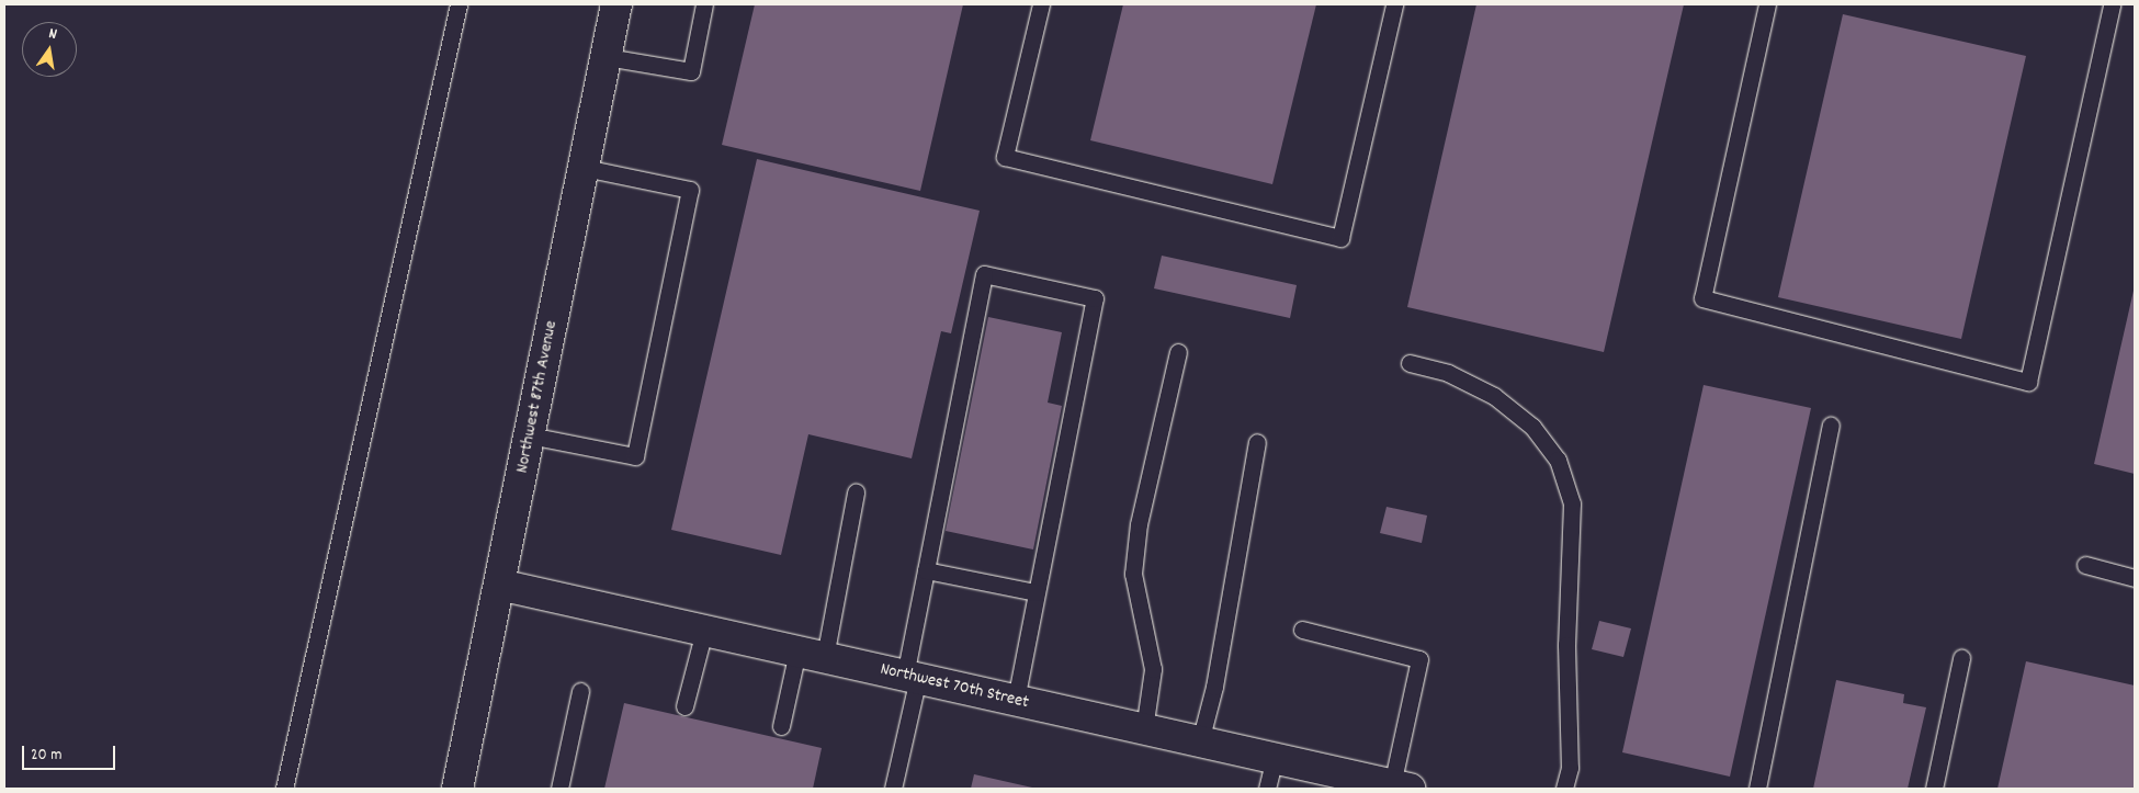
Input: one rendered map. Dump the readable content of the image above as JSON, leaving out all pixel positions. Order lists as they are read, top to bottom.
{
  "streets": {
    "street": ["Northwest 87th Avenue", "Northwest 70th Street"]
  },
  "crossings": [
    ["Northwest 87th Avenue", "Northwest 70th Street"]
  ],
  "scale_bar": "20 m",
  "north": "top"
}
